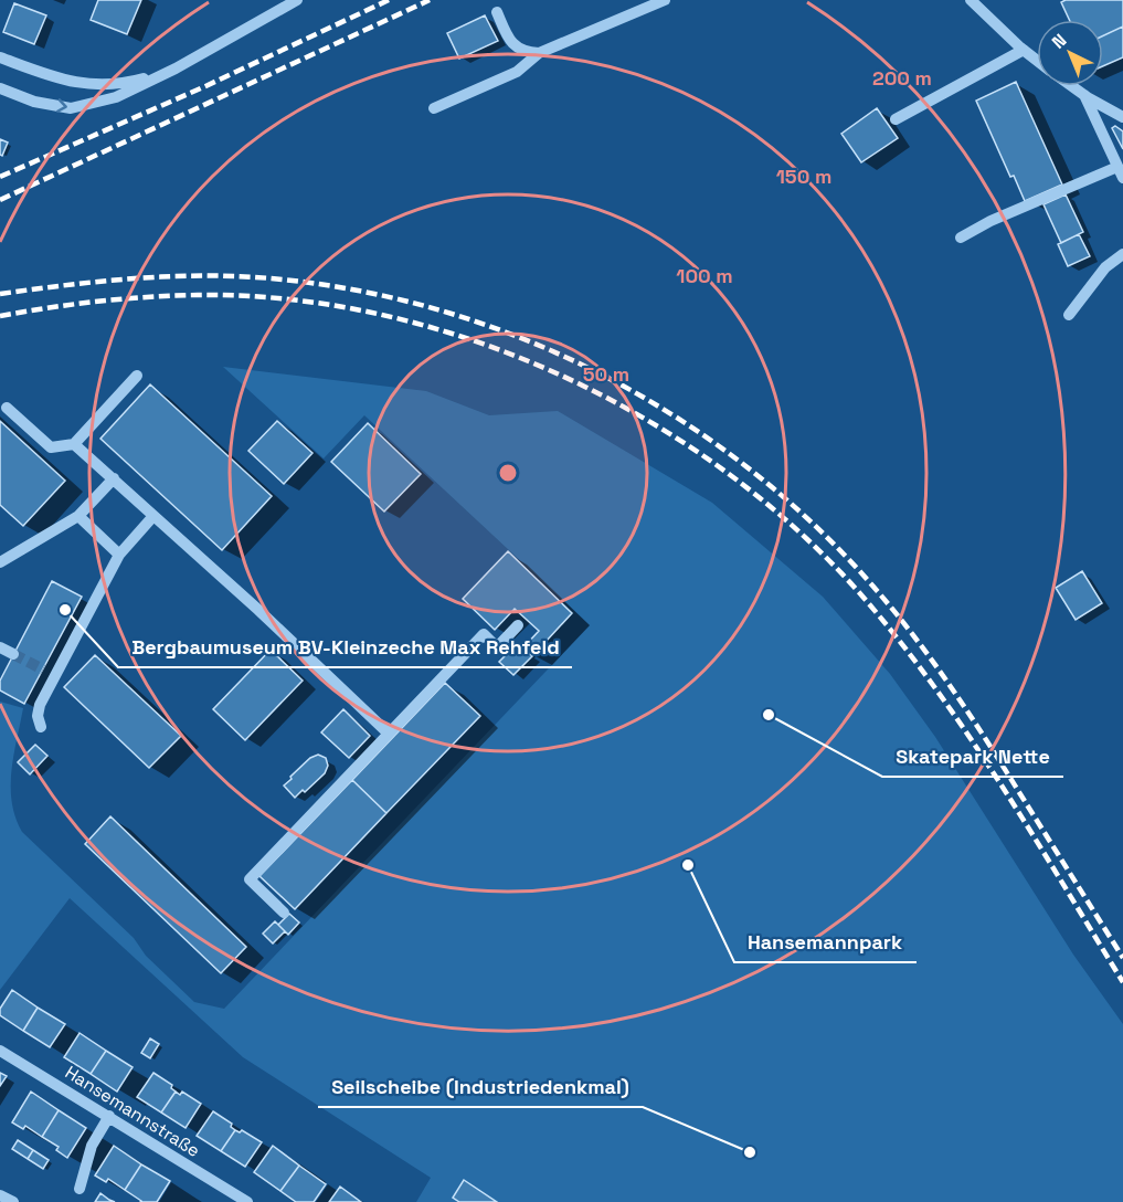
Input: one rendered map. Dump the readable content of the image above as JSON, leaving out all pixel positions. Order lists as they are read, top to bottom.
{
  "streets": {
    "street": ["Hansemannstraße"]
  },
  "places": [
    "Bergbaumuseum BV-Kleinzeche Max Rehfeld",
    "Skatepark Nette",
    "Hansemannpark",
    "Seilscheibe (Industriedenkmal)"
  ],
  "north": "top left",
  "rings": [
    "200 m",
    "150 m",
    "100 m",
    "50 m"
  ]
}
